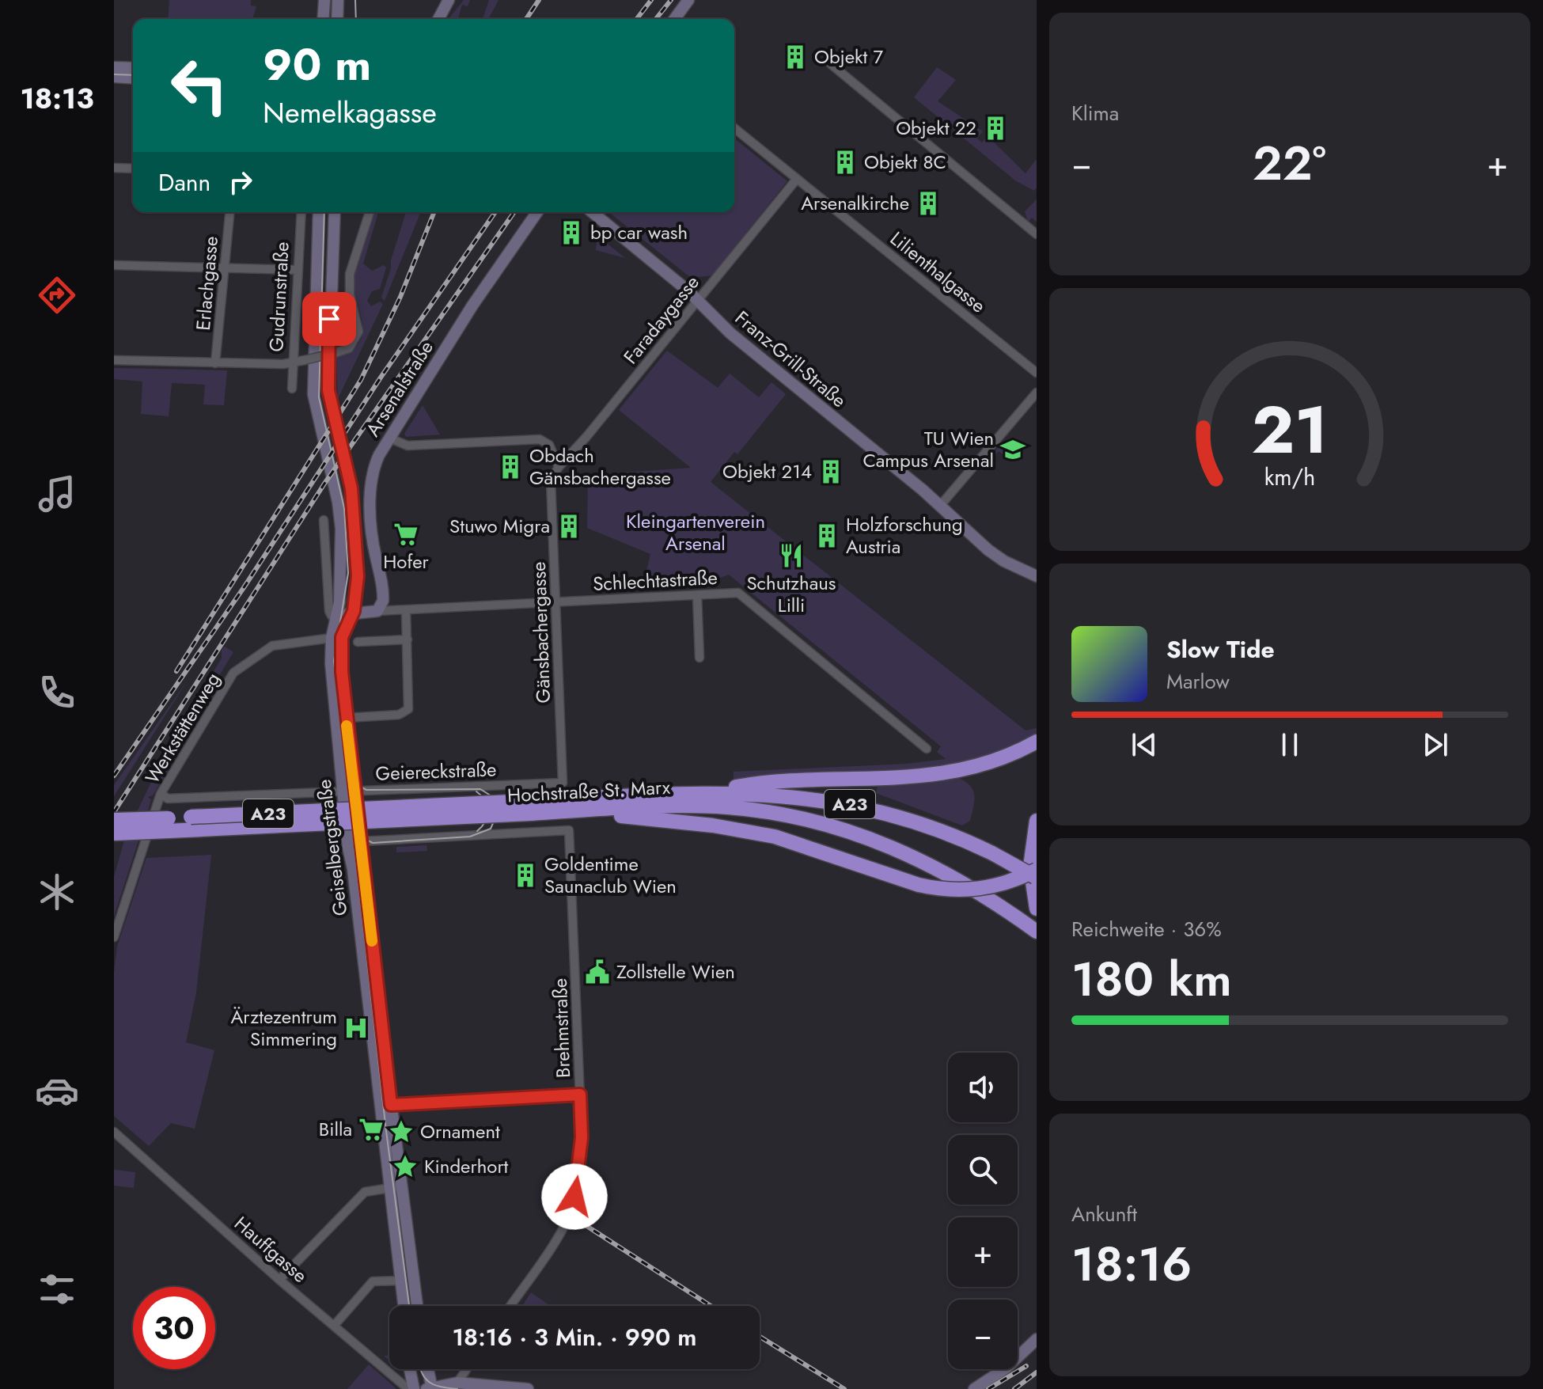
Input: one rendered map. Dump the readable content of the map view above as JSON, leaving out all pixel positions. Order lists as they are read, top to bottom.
{
  "streets": {
    "highway": ["Hochstraße St. Marx", "A23"],
    "main road": [
      "Gudrunstraße",
      "Franz-Grill-Straße",
      "Arsenalstraße",
      "Geiselbergstraße"
    ],
    "street": [
      "Lilienthalgasse",
      "Erlachgasse",
      "Faradaygasse",
      "Schlechtastraße",
      "Gänsbachergasse",
      "Werkstättenweg",
      "Geiereckstraße",
      "Brehmstraße",
      "Hauffgasse"
    ]
  },
  "crossings": [
    ["Lilienthalgasse", "Faradaygasse"],
    ["Gudrunstraße", "Werkstättenweg"],
    ["Gudrunstraße", "Geiselbergstraße"],
    ["Faradaygasse", "Franz-Grill-Straße"],
    ["Faradaygasse", "Gänsbachergasse"],
    ["Arsenalstraße", "Schlechtastraße"],
    ["Schlechtastraße", "Gänsbachergasse"],
    ["Gänsbachergasse", "Geiereckstraße"],
    ["Werkstättenweg", "Geiereckstraße"],
    ["Werkstättenweg", "Geiselbergstraße"],
    ["Geiereckstraße", "Geiselbergstraße"],
    ["Geiselbergstraße", "Brehmstraße"]
  ],
  "parks": ["Kleingartenverein Arsenal"],
  "places": {
    "building": [
      "Objekt 7",
      "Objekt 22",
      "Objekt 8C",
      "Arsenalkirche",
      "bp car wash",
      "Obdach Gänsbachergasse",
      "Objekt 214",
      "Stuwo Migra",
      "Holzforschung Austria",
      "Goldentime Saunaclub Wien"
    ],
    "school or university": ["TU Wien Campus Arsenal"],
    "supermarket": ["Hofer", "Billa"],
    "restaurant": ["Schutzhaus Lilli"],
    "public building": ["Zollstelle Wien"],
    "hospital": ["Ärztezentrum Simmering"],
    "place": ["Ornament", "Kinderhort"]
  },
  "page": {
    "tabs": "18:13",
    "tile": [
      "Klima",
      ["Reichweite · 36%", "180 km"],
      ["Ankunft", "18:16"]
    ],
    "turn": ["90 m", "Nemelkagasse"],
    "heat": ["−", "22°", "+"],
    "then": "Dann",
    "song": ["Slow Tide", "Marlow"],
    "map_buttons": ["+", "−"],
    "limit": "30",
    "trip": "18:16 · 3 Min. · 990 m",
    "gauge": ["21", "km/h"]
  }
}
